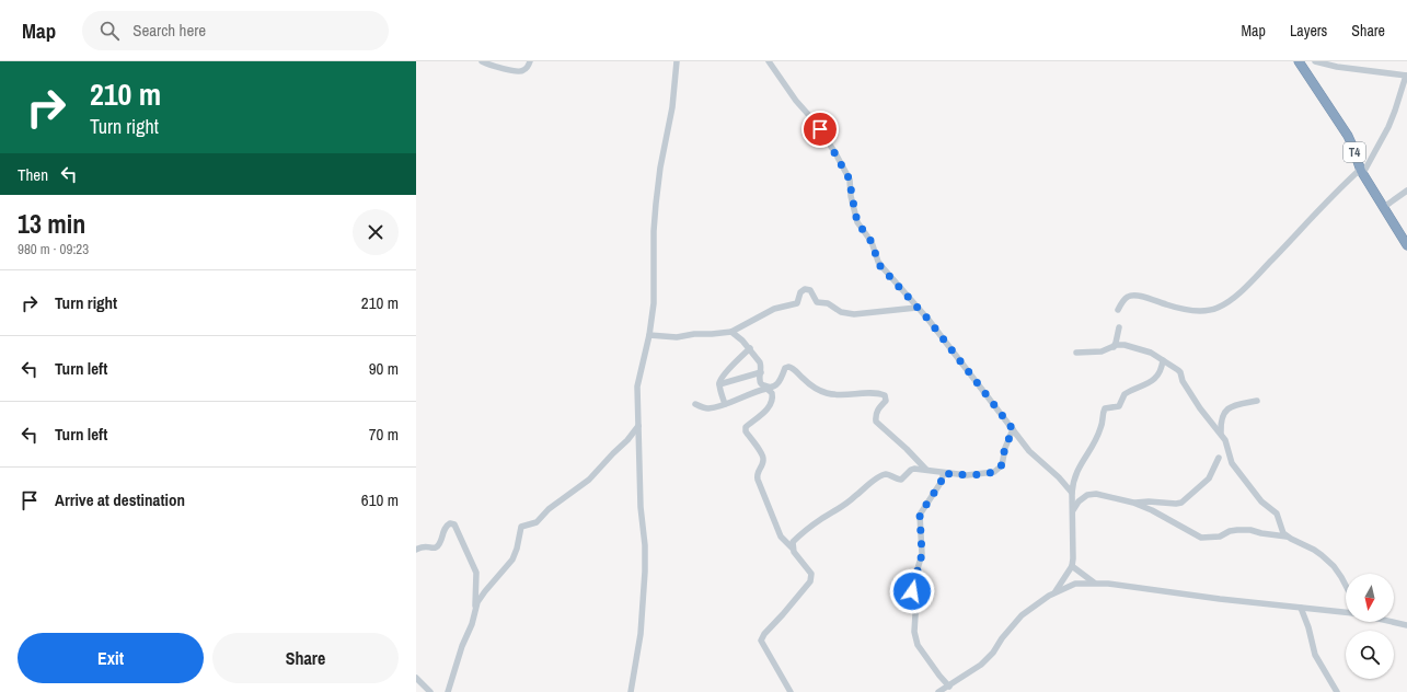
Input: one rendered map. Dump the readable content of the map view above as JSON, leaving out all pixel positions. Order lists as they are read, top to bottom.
{
  "streets": {
    "highway": ["T4"]
  },
  "north": "bottom",
  "page": {
    "header": "Map",
    "search": "Search here",
    "nav": ["Map", "Layers", "Share"],
    "turn": ["210 m", "Turn right"],
    "then": "Then",
    "heading": ["13 min", "980 m · 09:23"],
    "list": [
      {
        "name": "Turn right",
        "value": "210 m"
      },
      {
        "name": "Turn left",
        "value": "90 m"
      },
      {
        "name": "Turn left",
        "value": "70 m"
      },
      {
        "name": "Arrive at destination",
        "value": "610 m"
      }
    ],
    "buttons": ["Exit", "Share"]
  }
}
